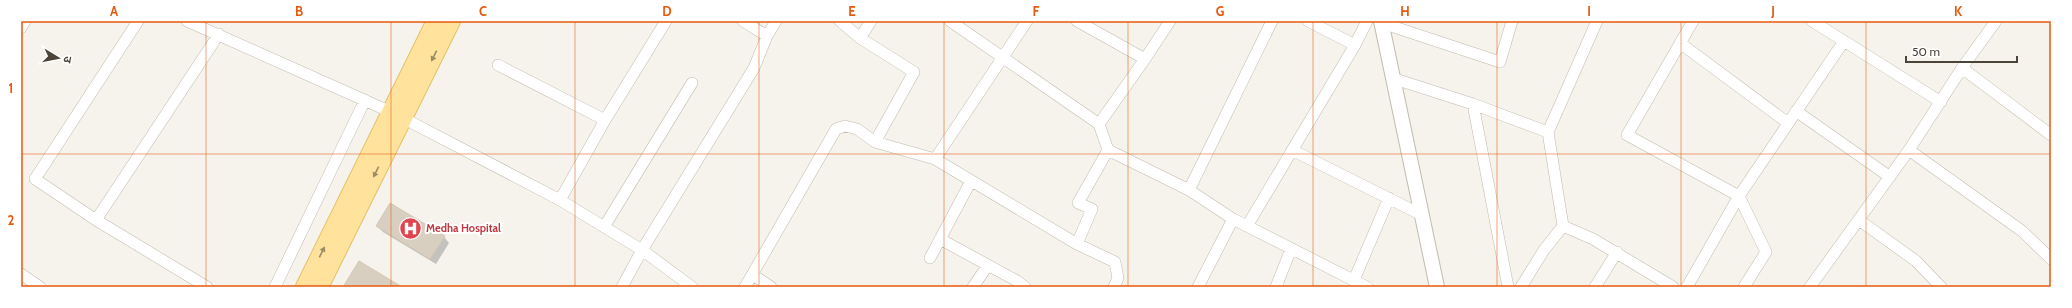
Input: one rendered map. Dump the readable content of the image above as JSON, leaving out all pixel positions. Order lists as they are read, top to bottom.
{
  "places": {
    "hospital": ["Medha Hospital"]
  },
  "scale_bar": "50 m",
  "north": "right",
  "grid": {
    "columns": [
      "A",
      "B",
      "C",
      "D",
      "E",
      "F",
      "G",
      "H",
      "I",
      "J",
      "K"
    ],
    "rows": ["1", "2"]
  }
}
